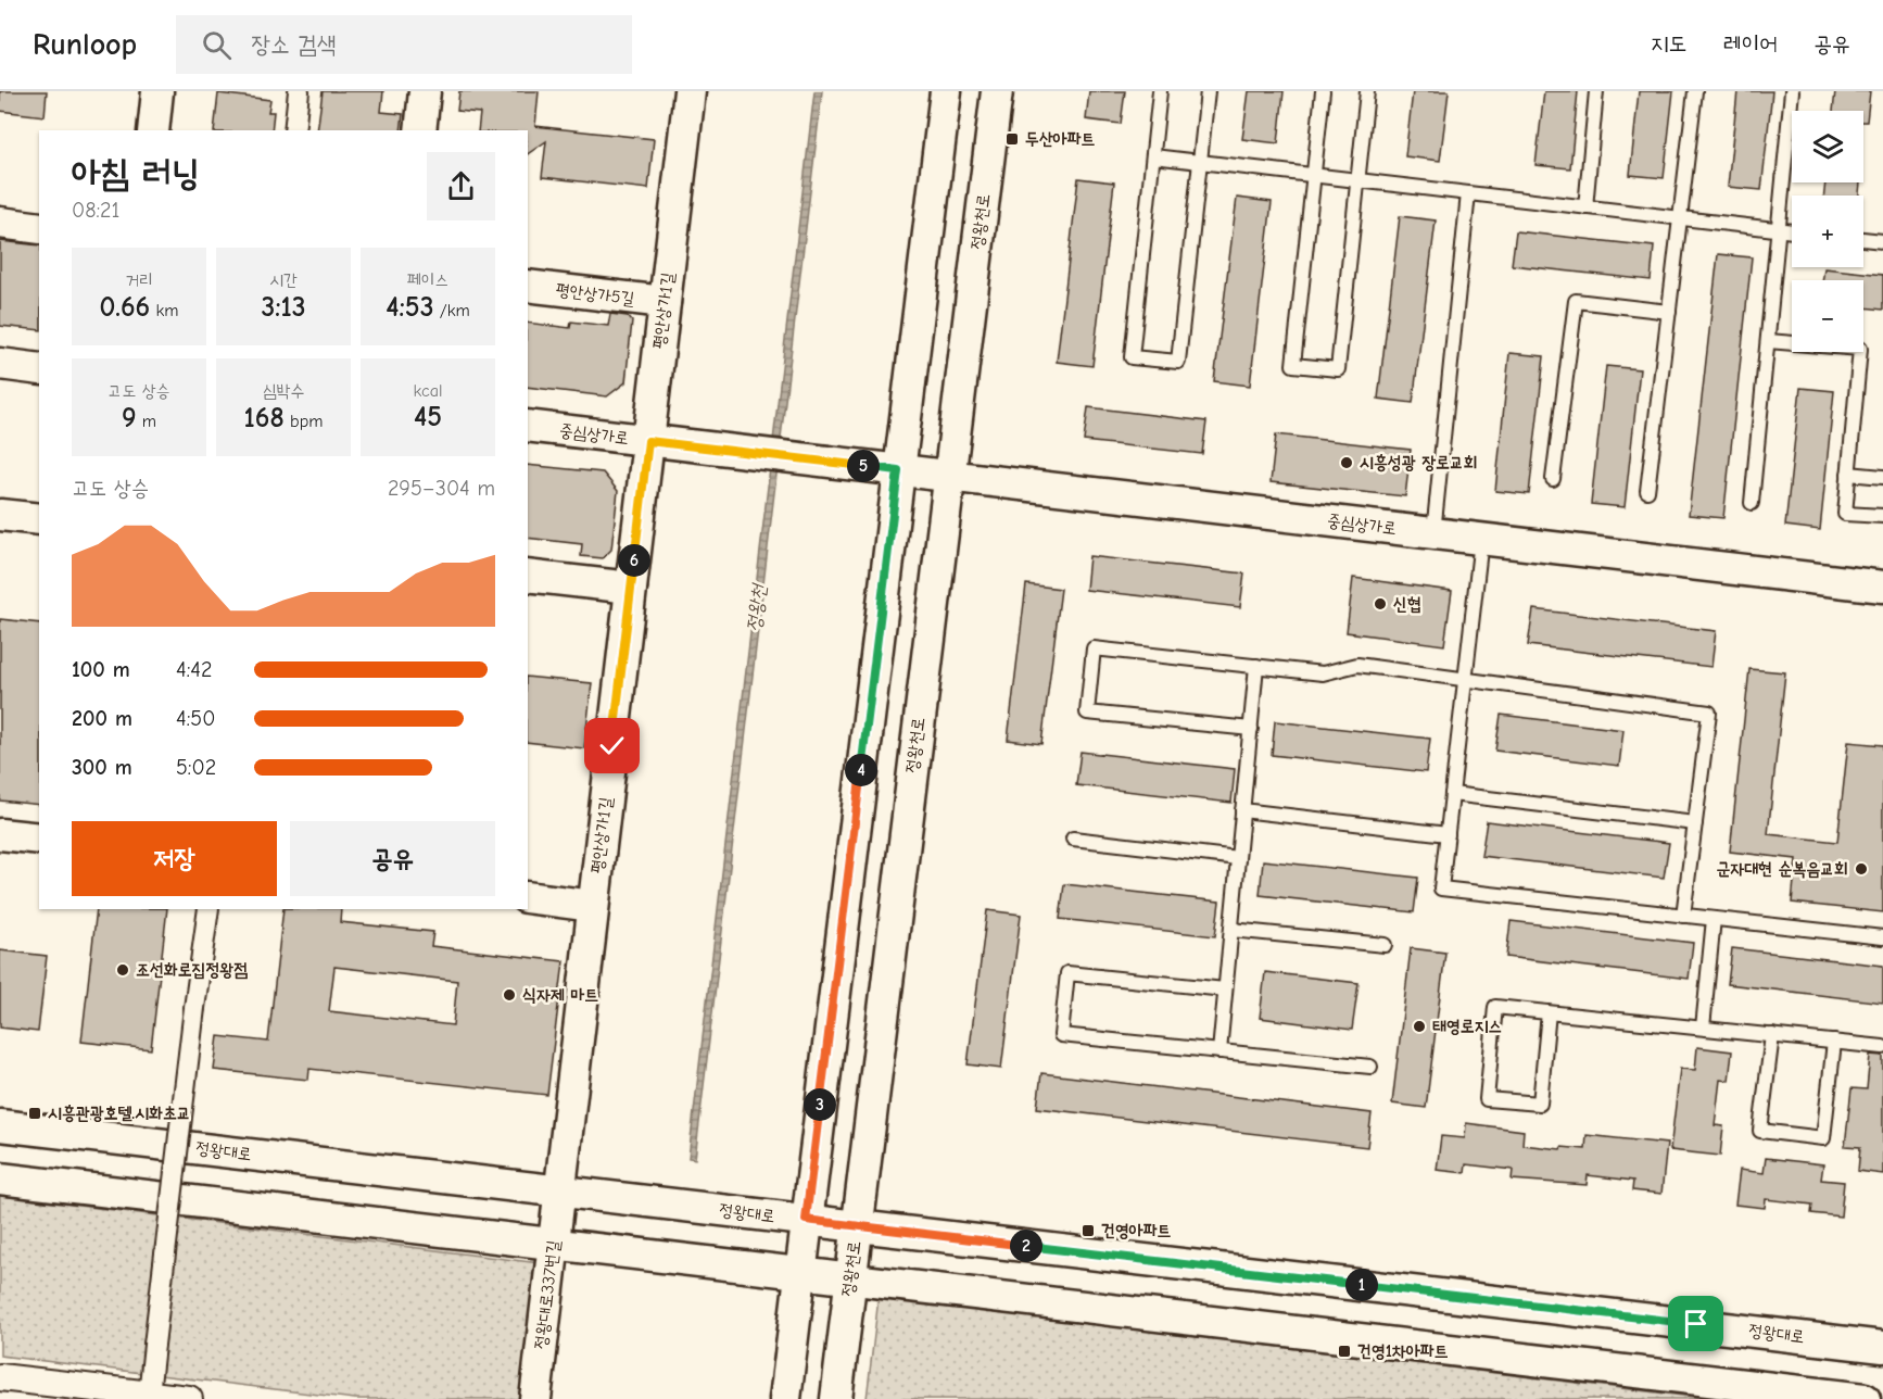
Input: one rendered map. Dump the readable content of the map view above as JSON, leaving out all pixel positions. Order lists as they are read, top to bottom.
{
  "streets": {
    "street": [
      "정왕천로",
      "평안상가5길",
      "평안상가1길",
      "중심상가로",
      "정왕대로",
      "정왕대로337번길"
    ]
  },
  "crossings": [
    ["정왕천로", "중심상가로"],
    ["정왕천로", "정왕대로"],
    ["평안상가5길", "평안상가1길"],
    ["평안상가1길", "중심상가로"],
    ["평안상가1길", "정왕대로"],
    ["평안상가1길", "정왕대로337번길"],
    ["정왕대로", "정왕대로337번길"]
  ],
  "water": ["정왕천"],
  "places": {
    "transit": [
      "두산아파트",
      "시흥관광호텔.시화초교",
      "건영아파트",
      "건영1차아파트"
    ],
    "other": [
      "시흥성광 장로교회",
      "신협",
      "군자대현 순복음교회",
      "조선화로집정왕점",
      "식자제 마트",
      "태영로지스"
    ]
  },
  "page": {
    "header": "Runloop",
    "search": "장소 검색",
    "nav": ["지도", "레이어", "공유"],
    "map_buttons": ["+", "−"],
    "heading": ["아침 러닝", "08:21"],
    "stats": [
      ["거리", "0.66 km"],
      ["시간", "3:13"],
      ["페이스", "4:53 /km"],
      ["고도 상승", "9 m"],
      ["심박수", "168 bpm"],
      ["kcal", "45"]
    ],
    "pins": [
      "5",
      "6",
      "4",
      "3",
      "2",
      "1"
    ],
    "chart": ["고도 상승", "295–304 m"],
    "list": [
      {
        "name": "100 m",
        "note": "4:42"
      },
      {
        "name": "200 m",
        "note": "4:50"
      },
      {
        "name": "300 m",
        "note": "5:02"
      }
    ],
    "buttons": ["저장", "공유"]
  }
}
